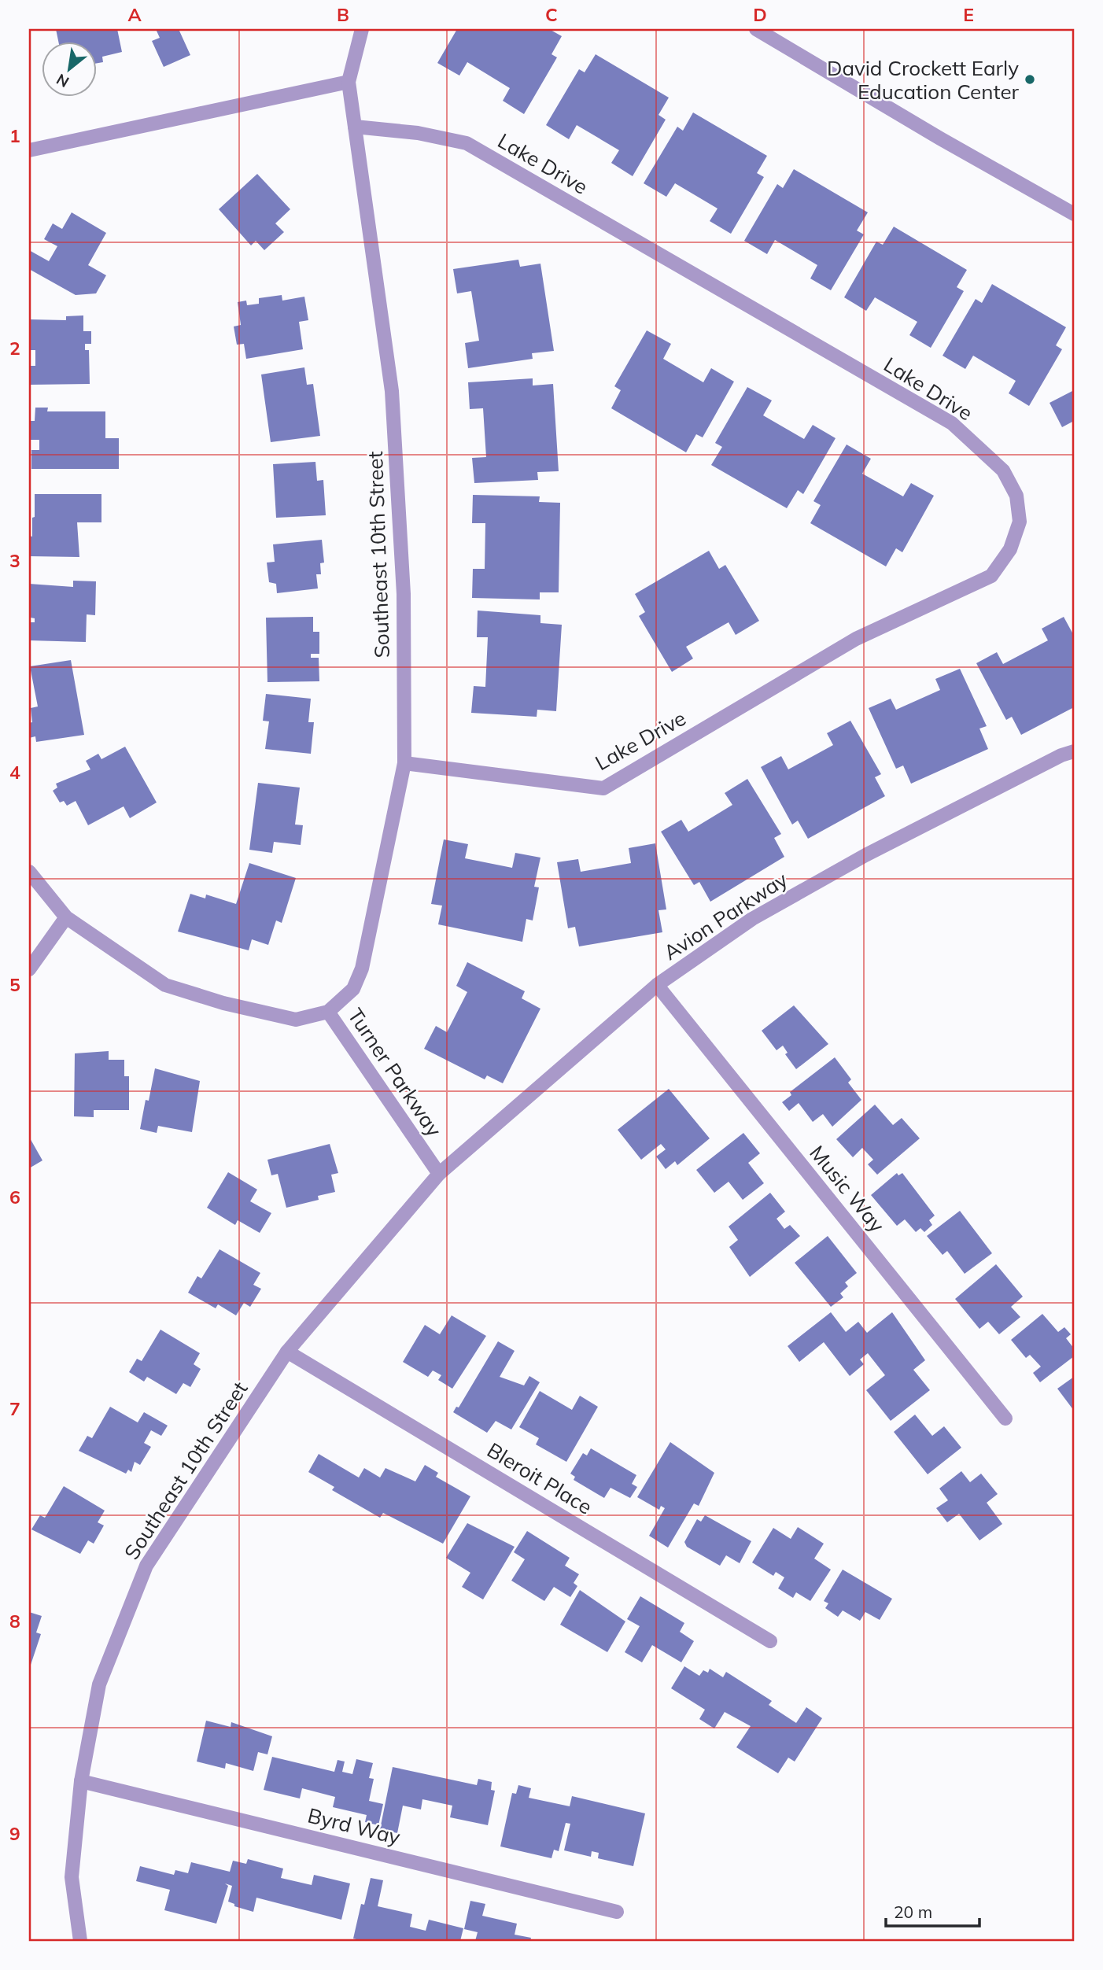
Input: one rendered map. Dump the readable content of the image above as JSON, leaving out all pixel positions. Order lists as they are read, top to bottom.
{
  "streets": {
    "street": [
      "Lake Drive",
      "Southeast 10th Street",
      "Avion Parkway",
      "Turner Parkway",
      "Music Way",
      "Bleroit Place",
      "Byrd Way"
    ]
  },
  "crossings": [
    ["Lake Drive", "Southeast 10th Street"],
    ["Southeast 10th Street", "Avion Parkway"],
    ["Southeast 10th Street", "Turner Parkway"],
    ["Southeast 10th Street", "Bleroit Place"],
    ["Southeast 10th Street", "Byrd Way"],
    ["Avion Parkway", "Turner Parkway"],
    ["Avion Parkway", "Music Way"]
  ],
  "places": ["David Crockett Early Education Center"],
  "scale_bar": "20 m",
  "north": "bottom left",
  "grid": {
    "columns": [
      "A",
      "B",
      "C",
      "D",
      "E"
    ],
    "rows": [
      "1",
      "2",
      "3",
      "4",
      "5",
      "6",
      "7",
      "8",
      "9"
    ]
  }
}
